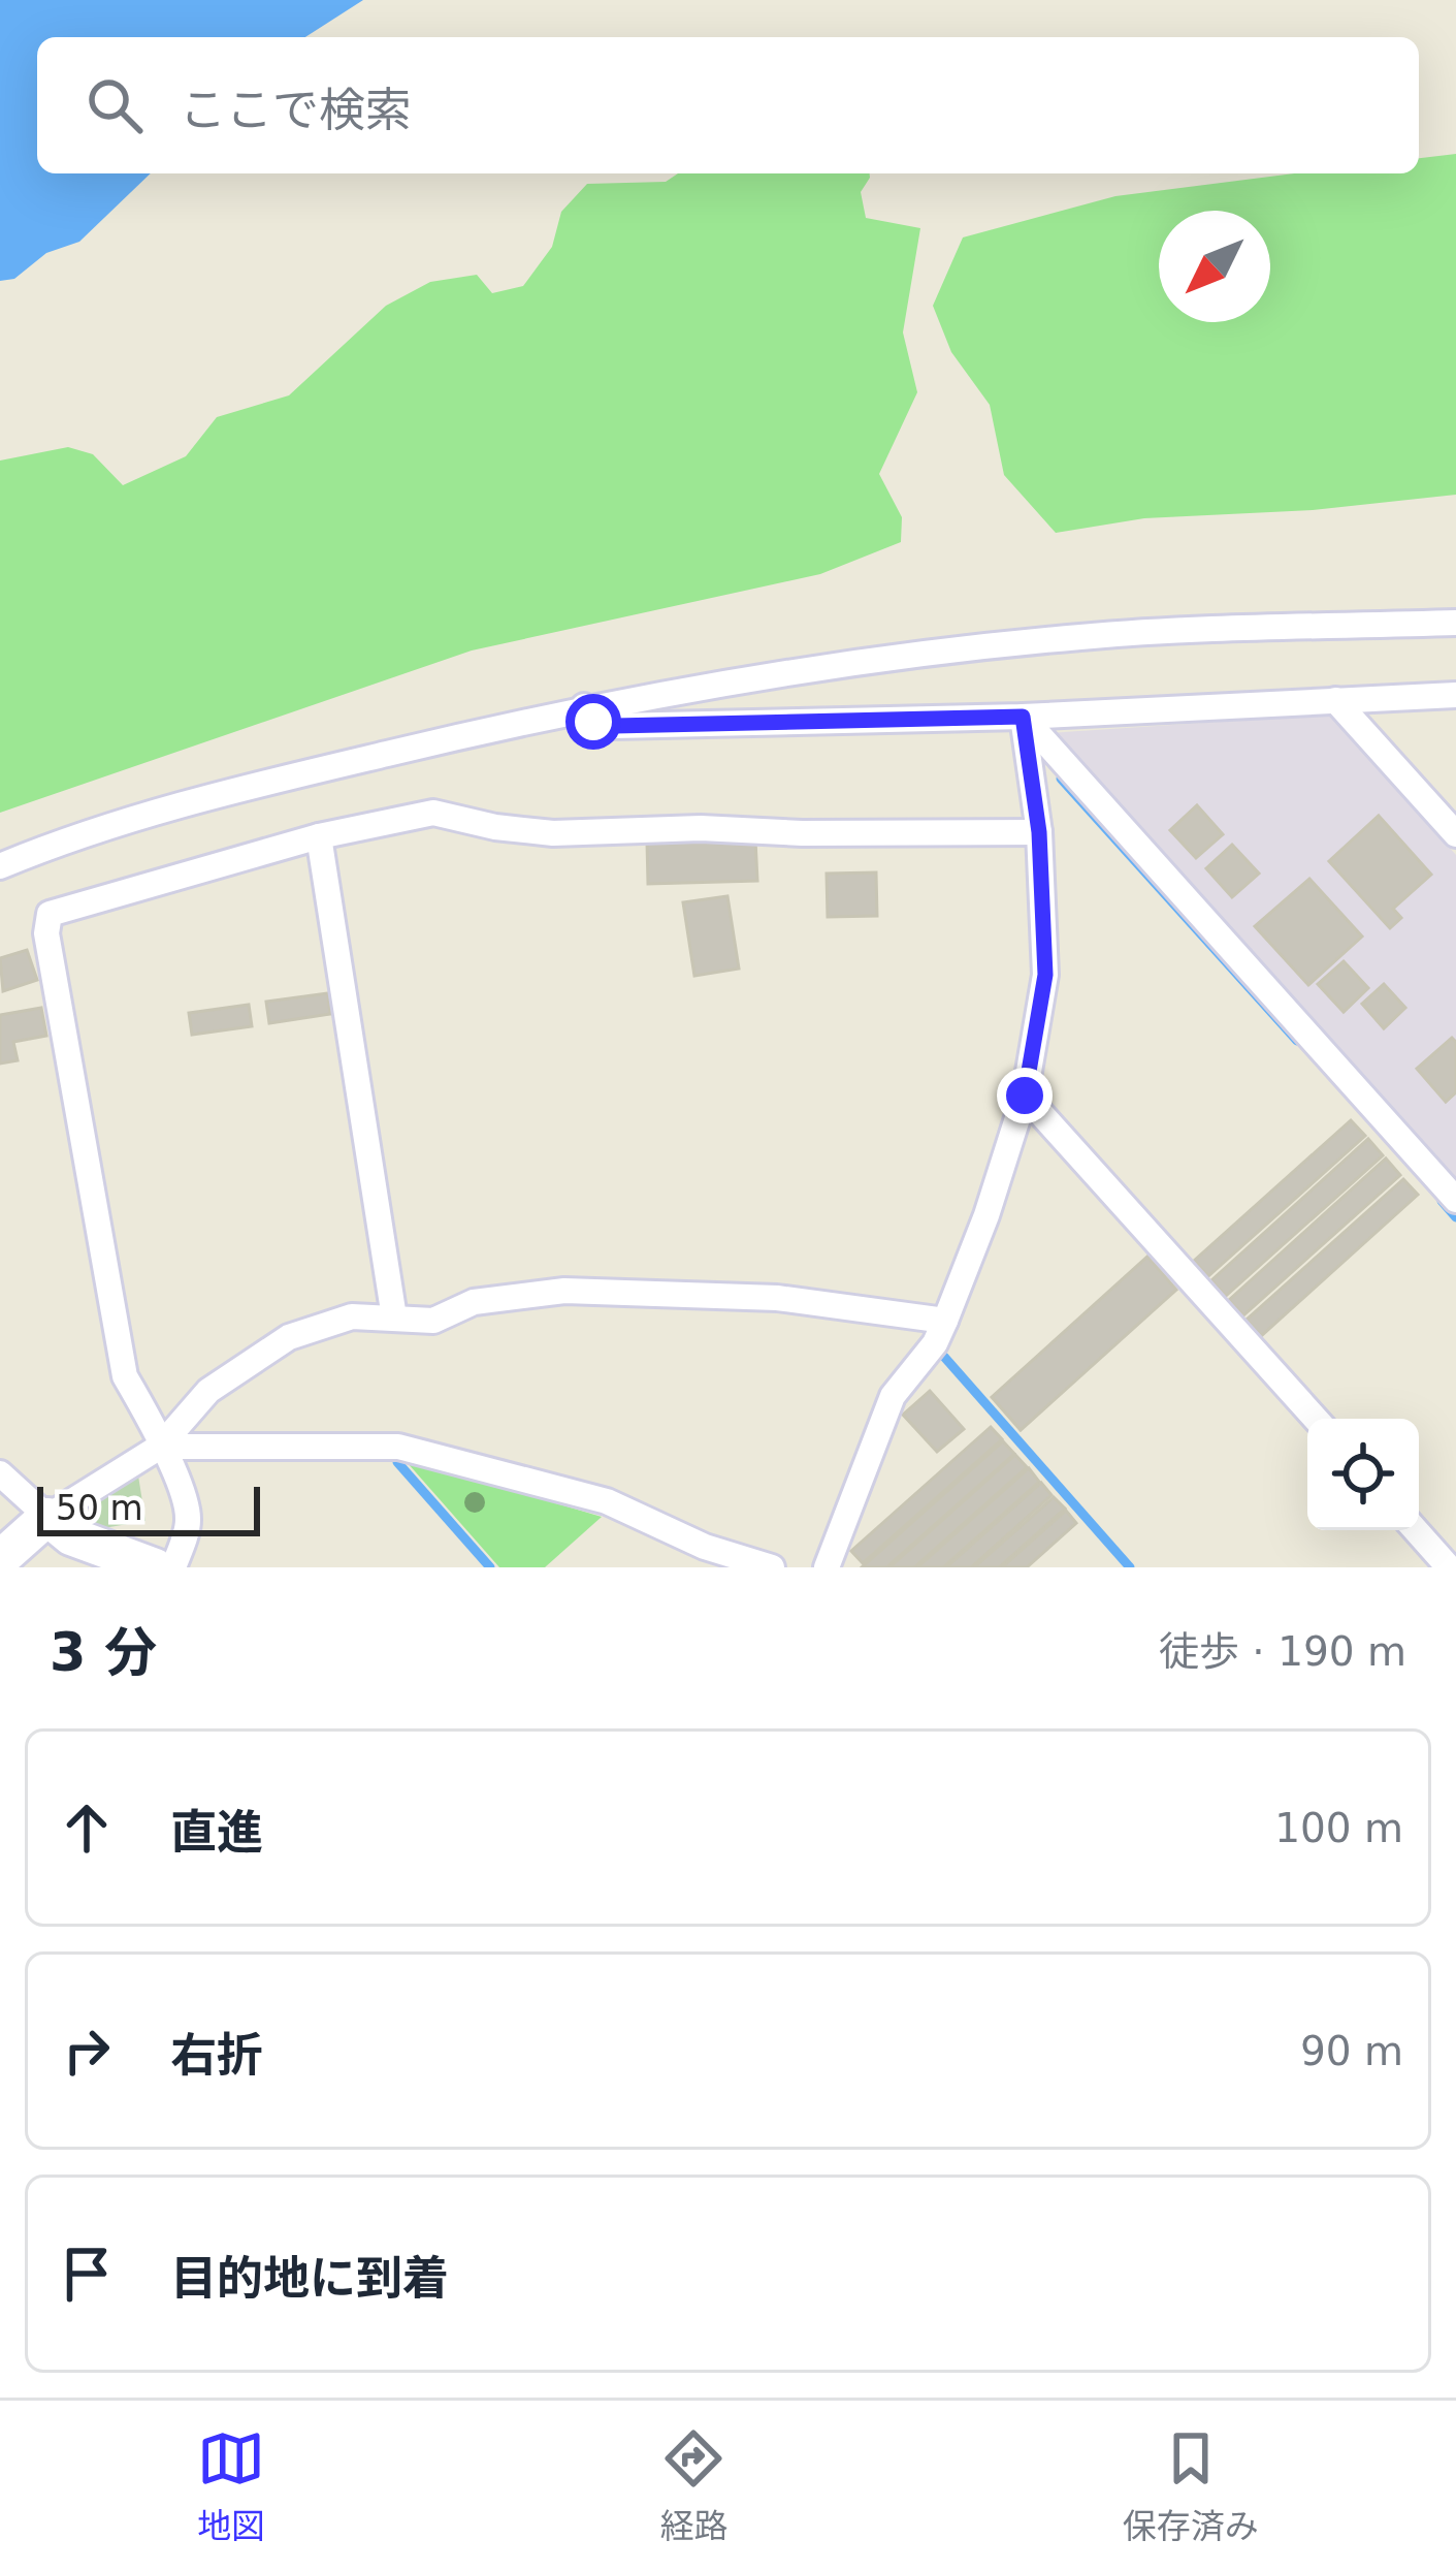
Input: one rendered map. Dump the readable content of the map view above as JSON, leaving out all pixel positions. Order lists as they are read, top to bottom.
{
  "scale_bar": "50 m",
  "north": "bottom left",
  "page": {
    "search": "ここで検索",
    "scale": "50 m",
    "heading": ["3 分", "徒歩 · 190 m"],
    "list": [
      ["直進", "100 m"],
      ["右折", "90 m"],
      "目的地に到着"
    ],
    "nav": ["地図", "経路", "保存済み"]
  }
}
